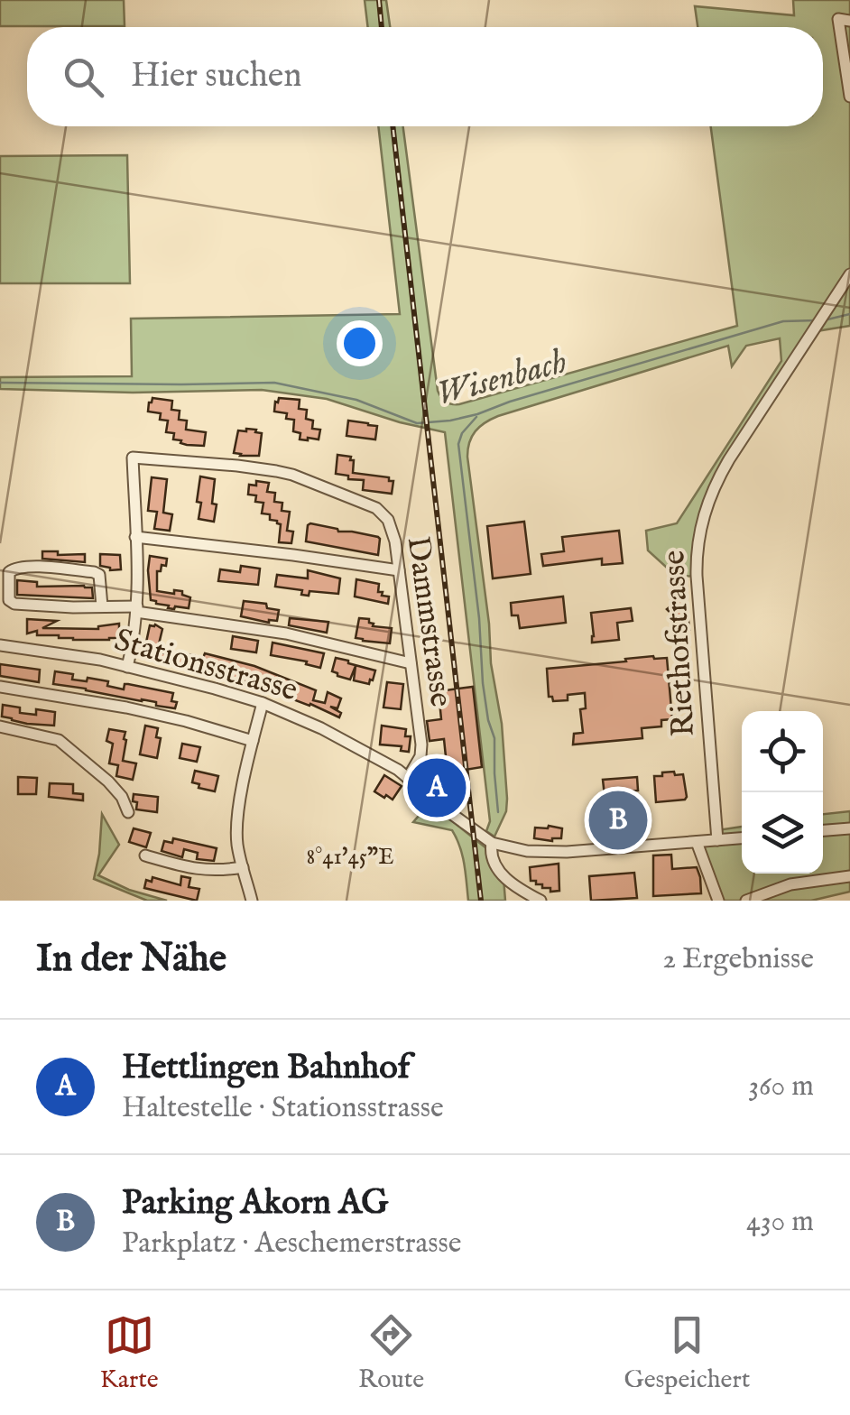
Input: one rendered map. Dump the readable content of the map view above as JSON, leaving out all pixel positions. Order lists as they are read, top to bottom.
{
  "streets": {
    "street": ["Dammstrasse", "Riethofstrasse", "Stationsstrasse"]
  },
  "crossings": [
    ["Dammstrasse", "Stationsstrasse"]
  ],
  "water": ["Wisenbach"],
  "page": {
    "search": "Hier suchen",
    "pins": ["A", "B"],
    "heading": ["In der Nähe", "2 Ergebnisse"],
    "list": [
      {
        "mark": "A",
        "name": "Hettlingen Bahnhof",
        "note": "Haltestelle · Stationsstrasse",
        "value": "360 m"
      },
      {
        "mark": "B",
        "name": "Parking Akorn AG",
        "note": "Parkplatz · Aeschemerstrasse",
        "value": "430 m"
      }
    ],
    "nav": ["Karte", "Route", "Gespeichert"]
  },
  "coordinates": ["8°41'45\"E"]
}
